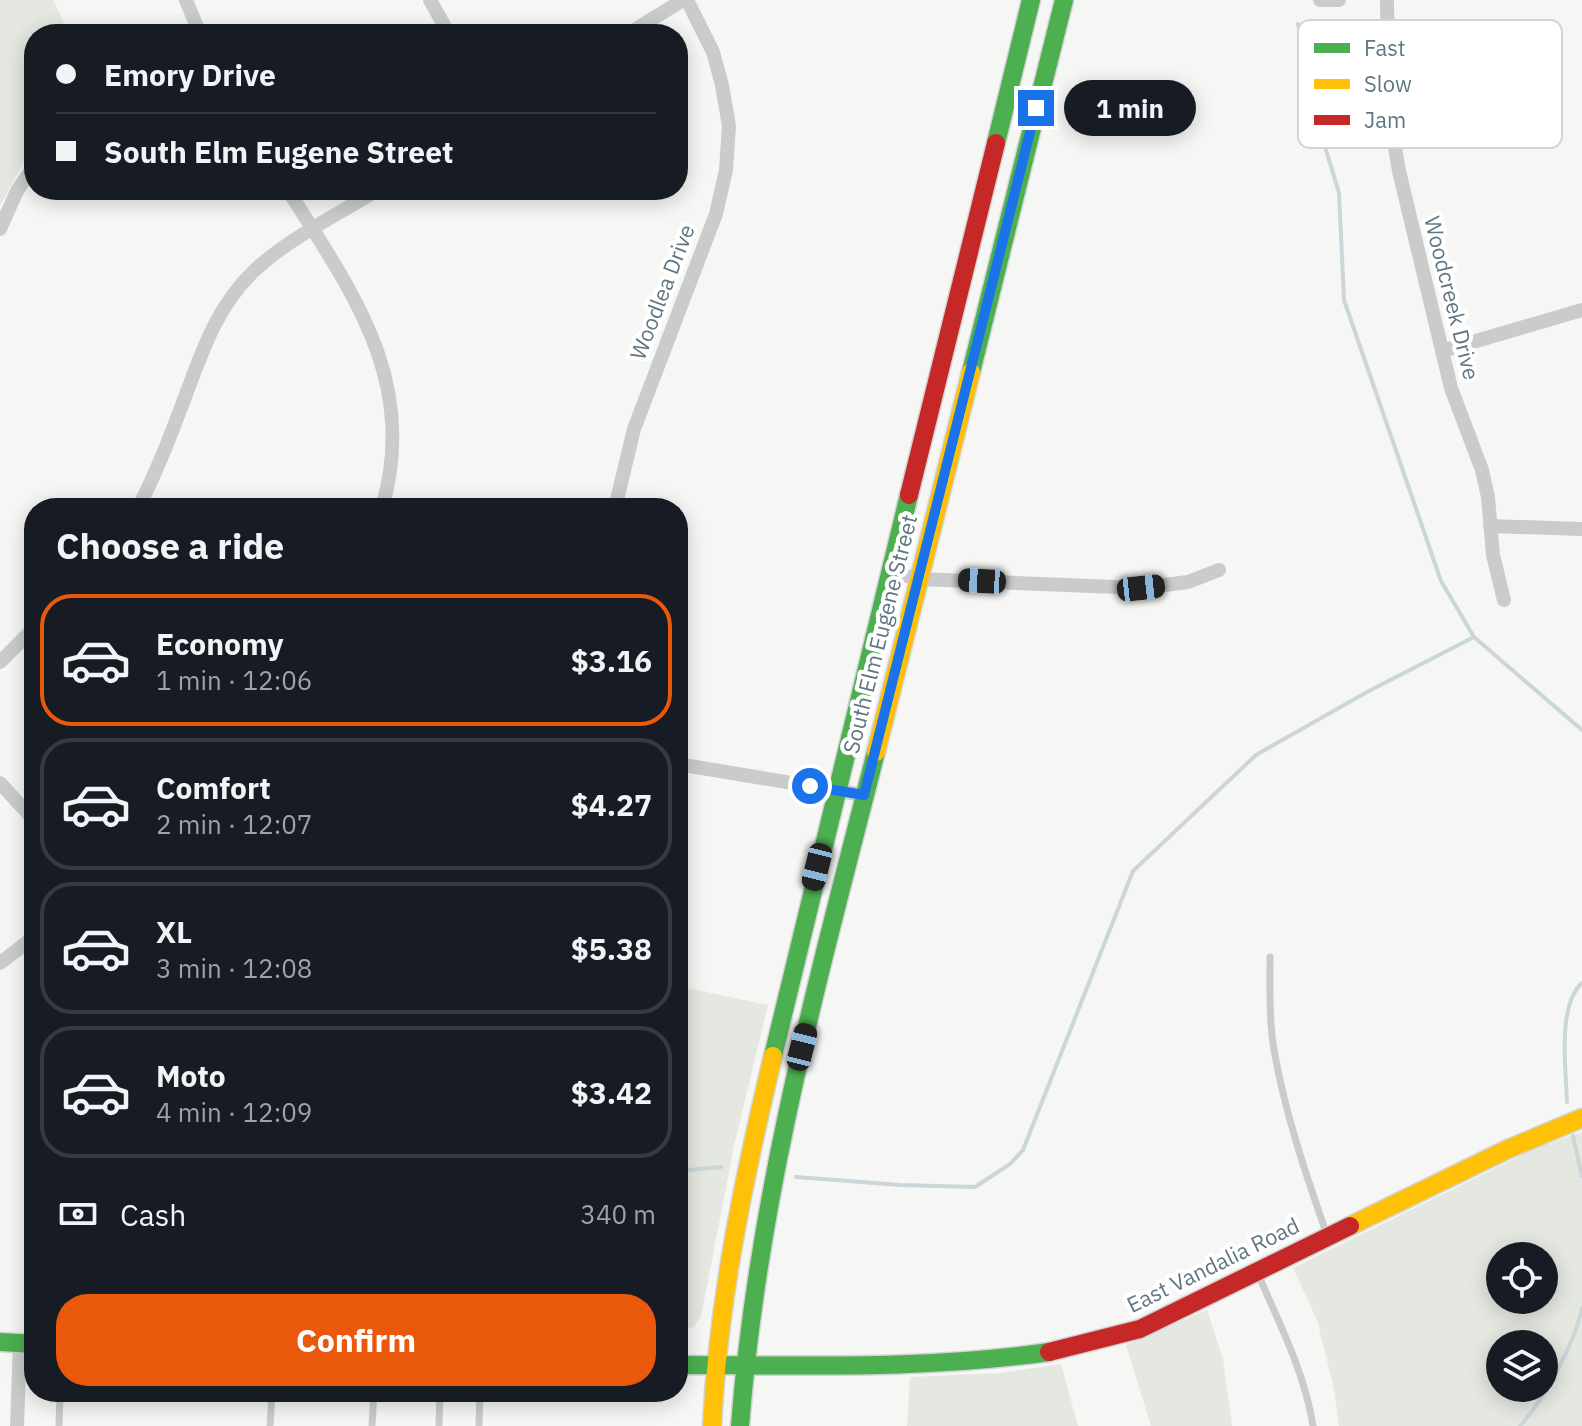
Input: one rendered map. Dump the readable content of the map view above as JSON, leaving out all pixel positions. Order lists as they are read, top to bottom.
{
  "streets": {
    "main road": ["South Elm Eugene Street", "East Vandalia Road"],
    "street": ["Woodlea Drive", "Woodcreek Drive"]
  },
  "crossings": [
    ["South Elm Eugene Street", "East Vandalia Road"]
  ],
  "legend": ["Fast", "Slow", "Jam"],
  "page": {
    "banner": ["Emory Drive", "South Elm Eugene Street"],
    "bubble": "1 min",
    "heading": "Choose a ride",
    "list": [
      {
        "name": "Economy",
        "note": "1 min · 12:06",
        "value": "$3.16"
      },
      {
        "name": "Comfort",
        "note": "2 min · 12:07",
        "value": "$4.27"
      },
      {
        "name": "XL",
        "note": "3 min · 12:08",
        "value": "$5.38"
      },
      {
        "name": "Moto",
        "note": "4 min · 12:09",
        "value": "$3.42"
      }
    ],
    "pay": ["Cash", "340 m"],
    "buttons": "Confirm"
  }
}
